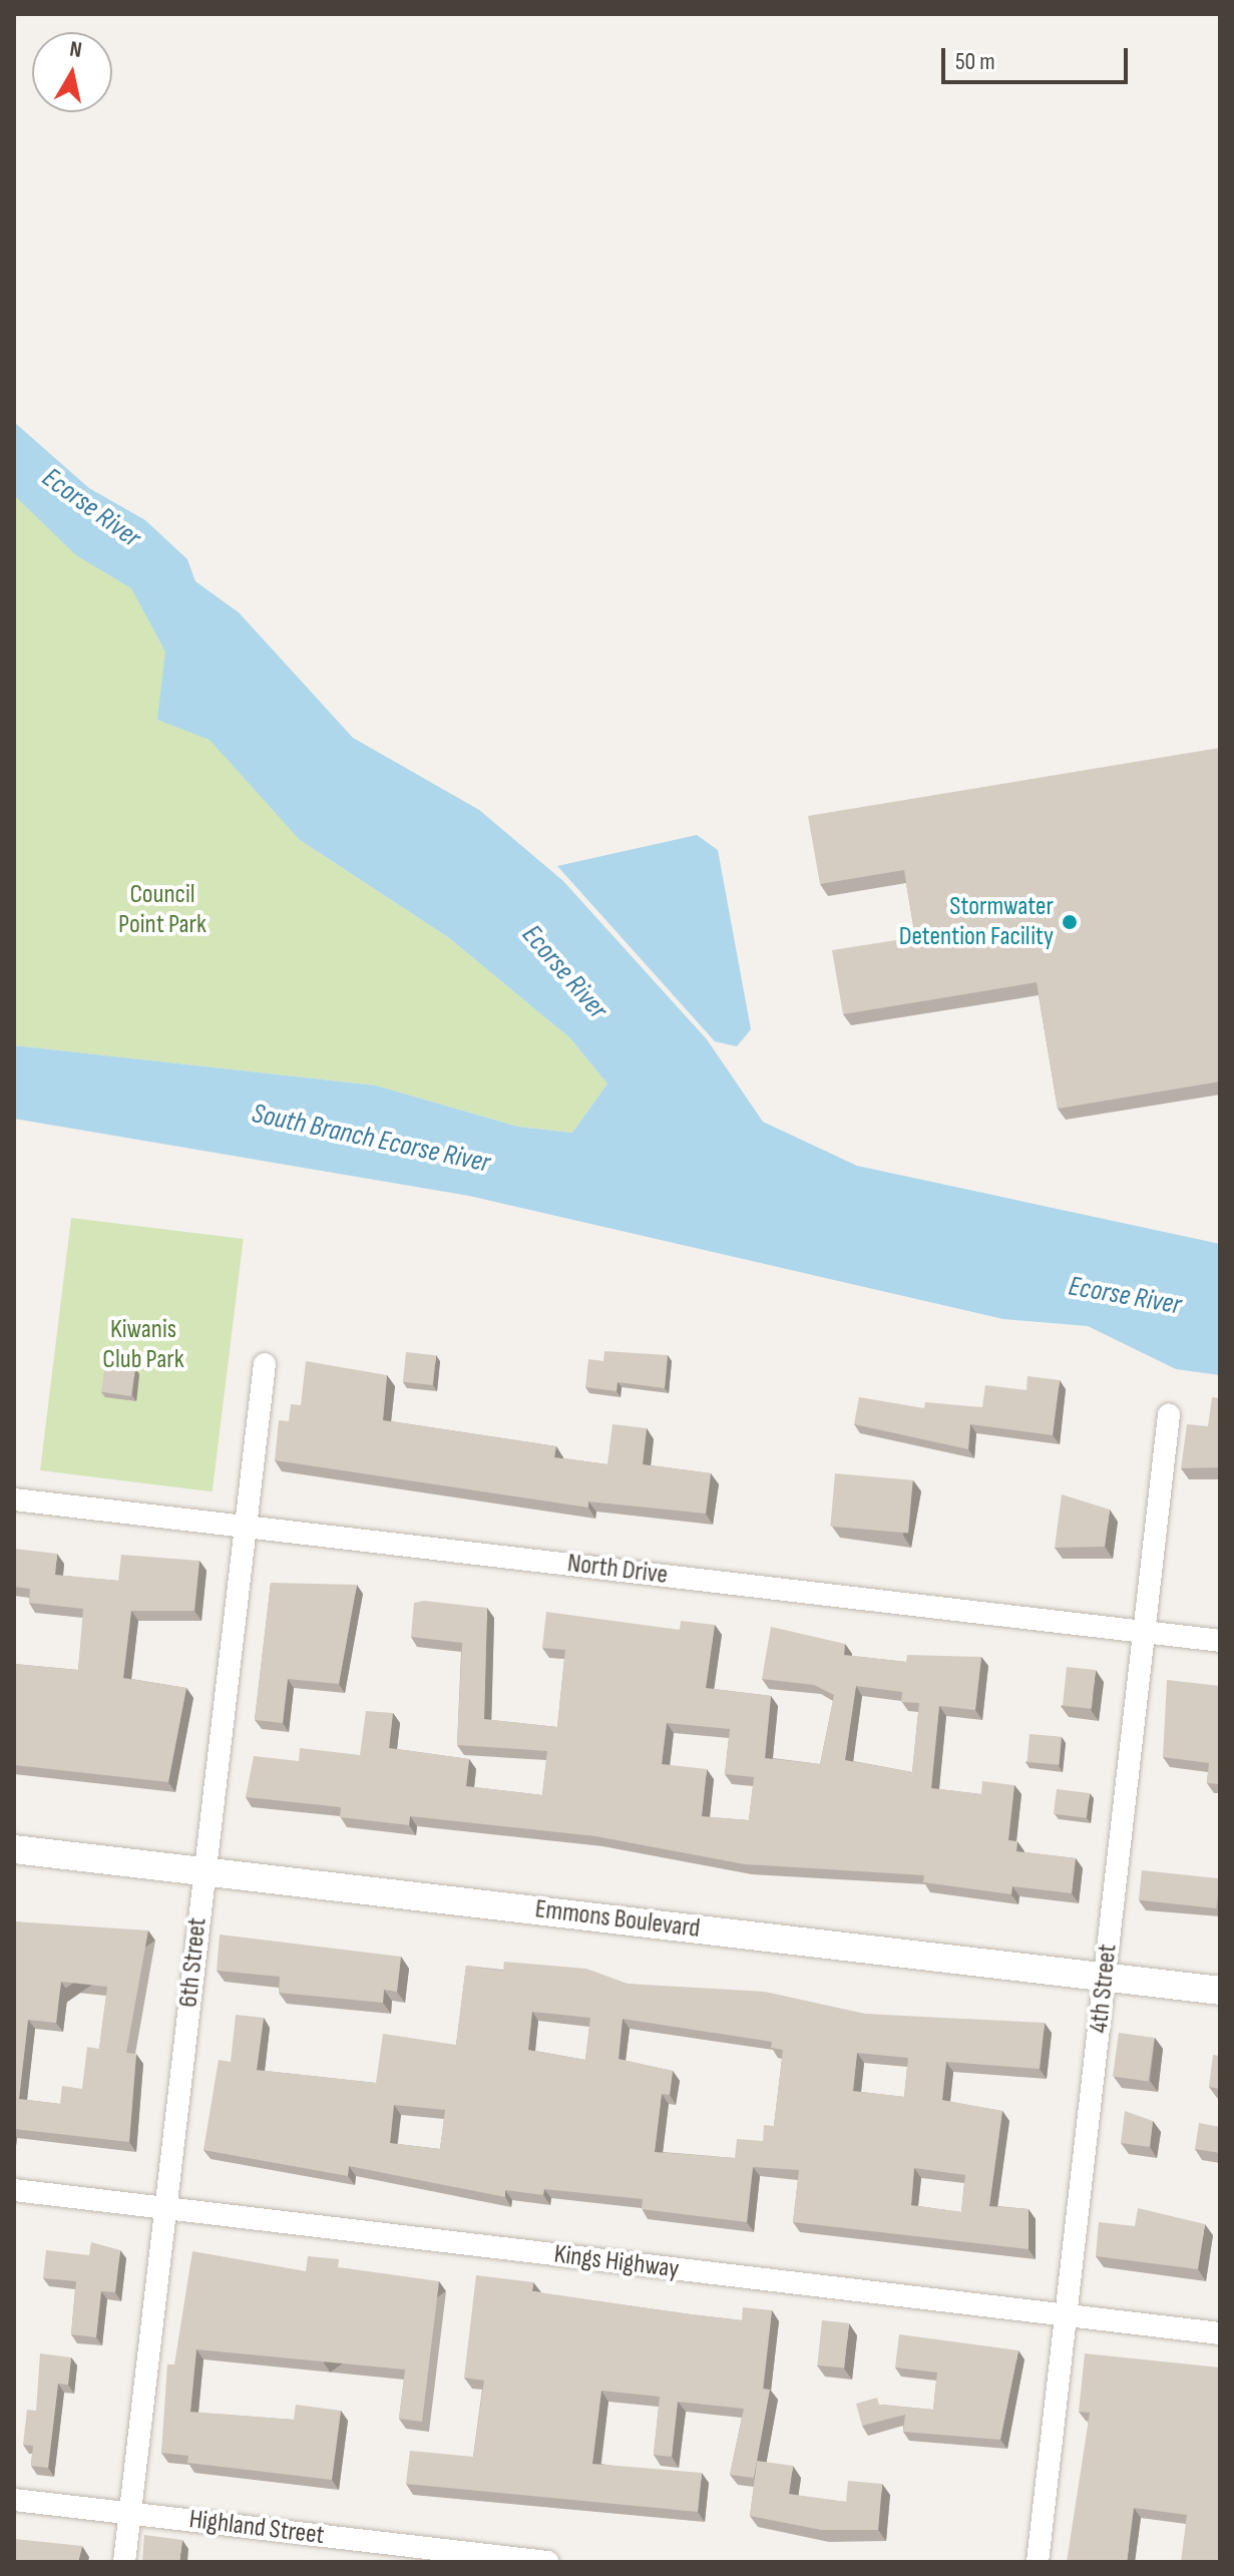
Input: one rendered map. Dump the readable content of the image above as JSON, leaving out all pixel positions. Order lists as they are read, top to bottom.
{
  "streets": {
    "street": [
      "North Drive",
      "Emmons Boulevard",
      "6th Street",
      "4th Street",
      "Kings Highway",
      "Highland Street"
    ]
  },
  "crossings": [
    ["North Drive", "6th Street"],
    ["North Drive", "4th Street"],
    ["Emmons Boulevard", "6th Street"],
    ["Emmons Boulevard", "4th Street"],
    ["6th Street", "Kings Highway"],
    ["6th Street", "Highland Street"],
    ["4th Street", "Kings Highway"]
  ],
  "water": ["Ecorse River", "South Branch Ecorse River"],
  "parks": ["Council Point Park", "Kiwanis Club Park"],
  "places": ["Stormwater Detention Facility"],
  "scale_bar": "50 m",
  "north": "top"
}
